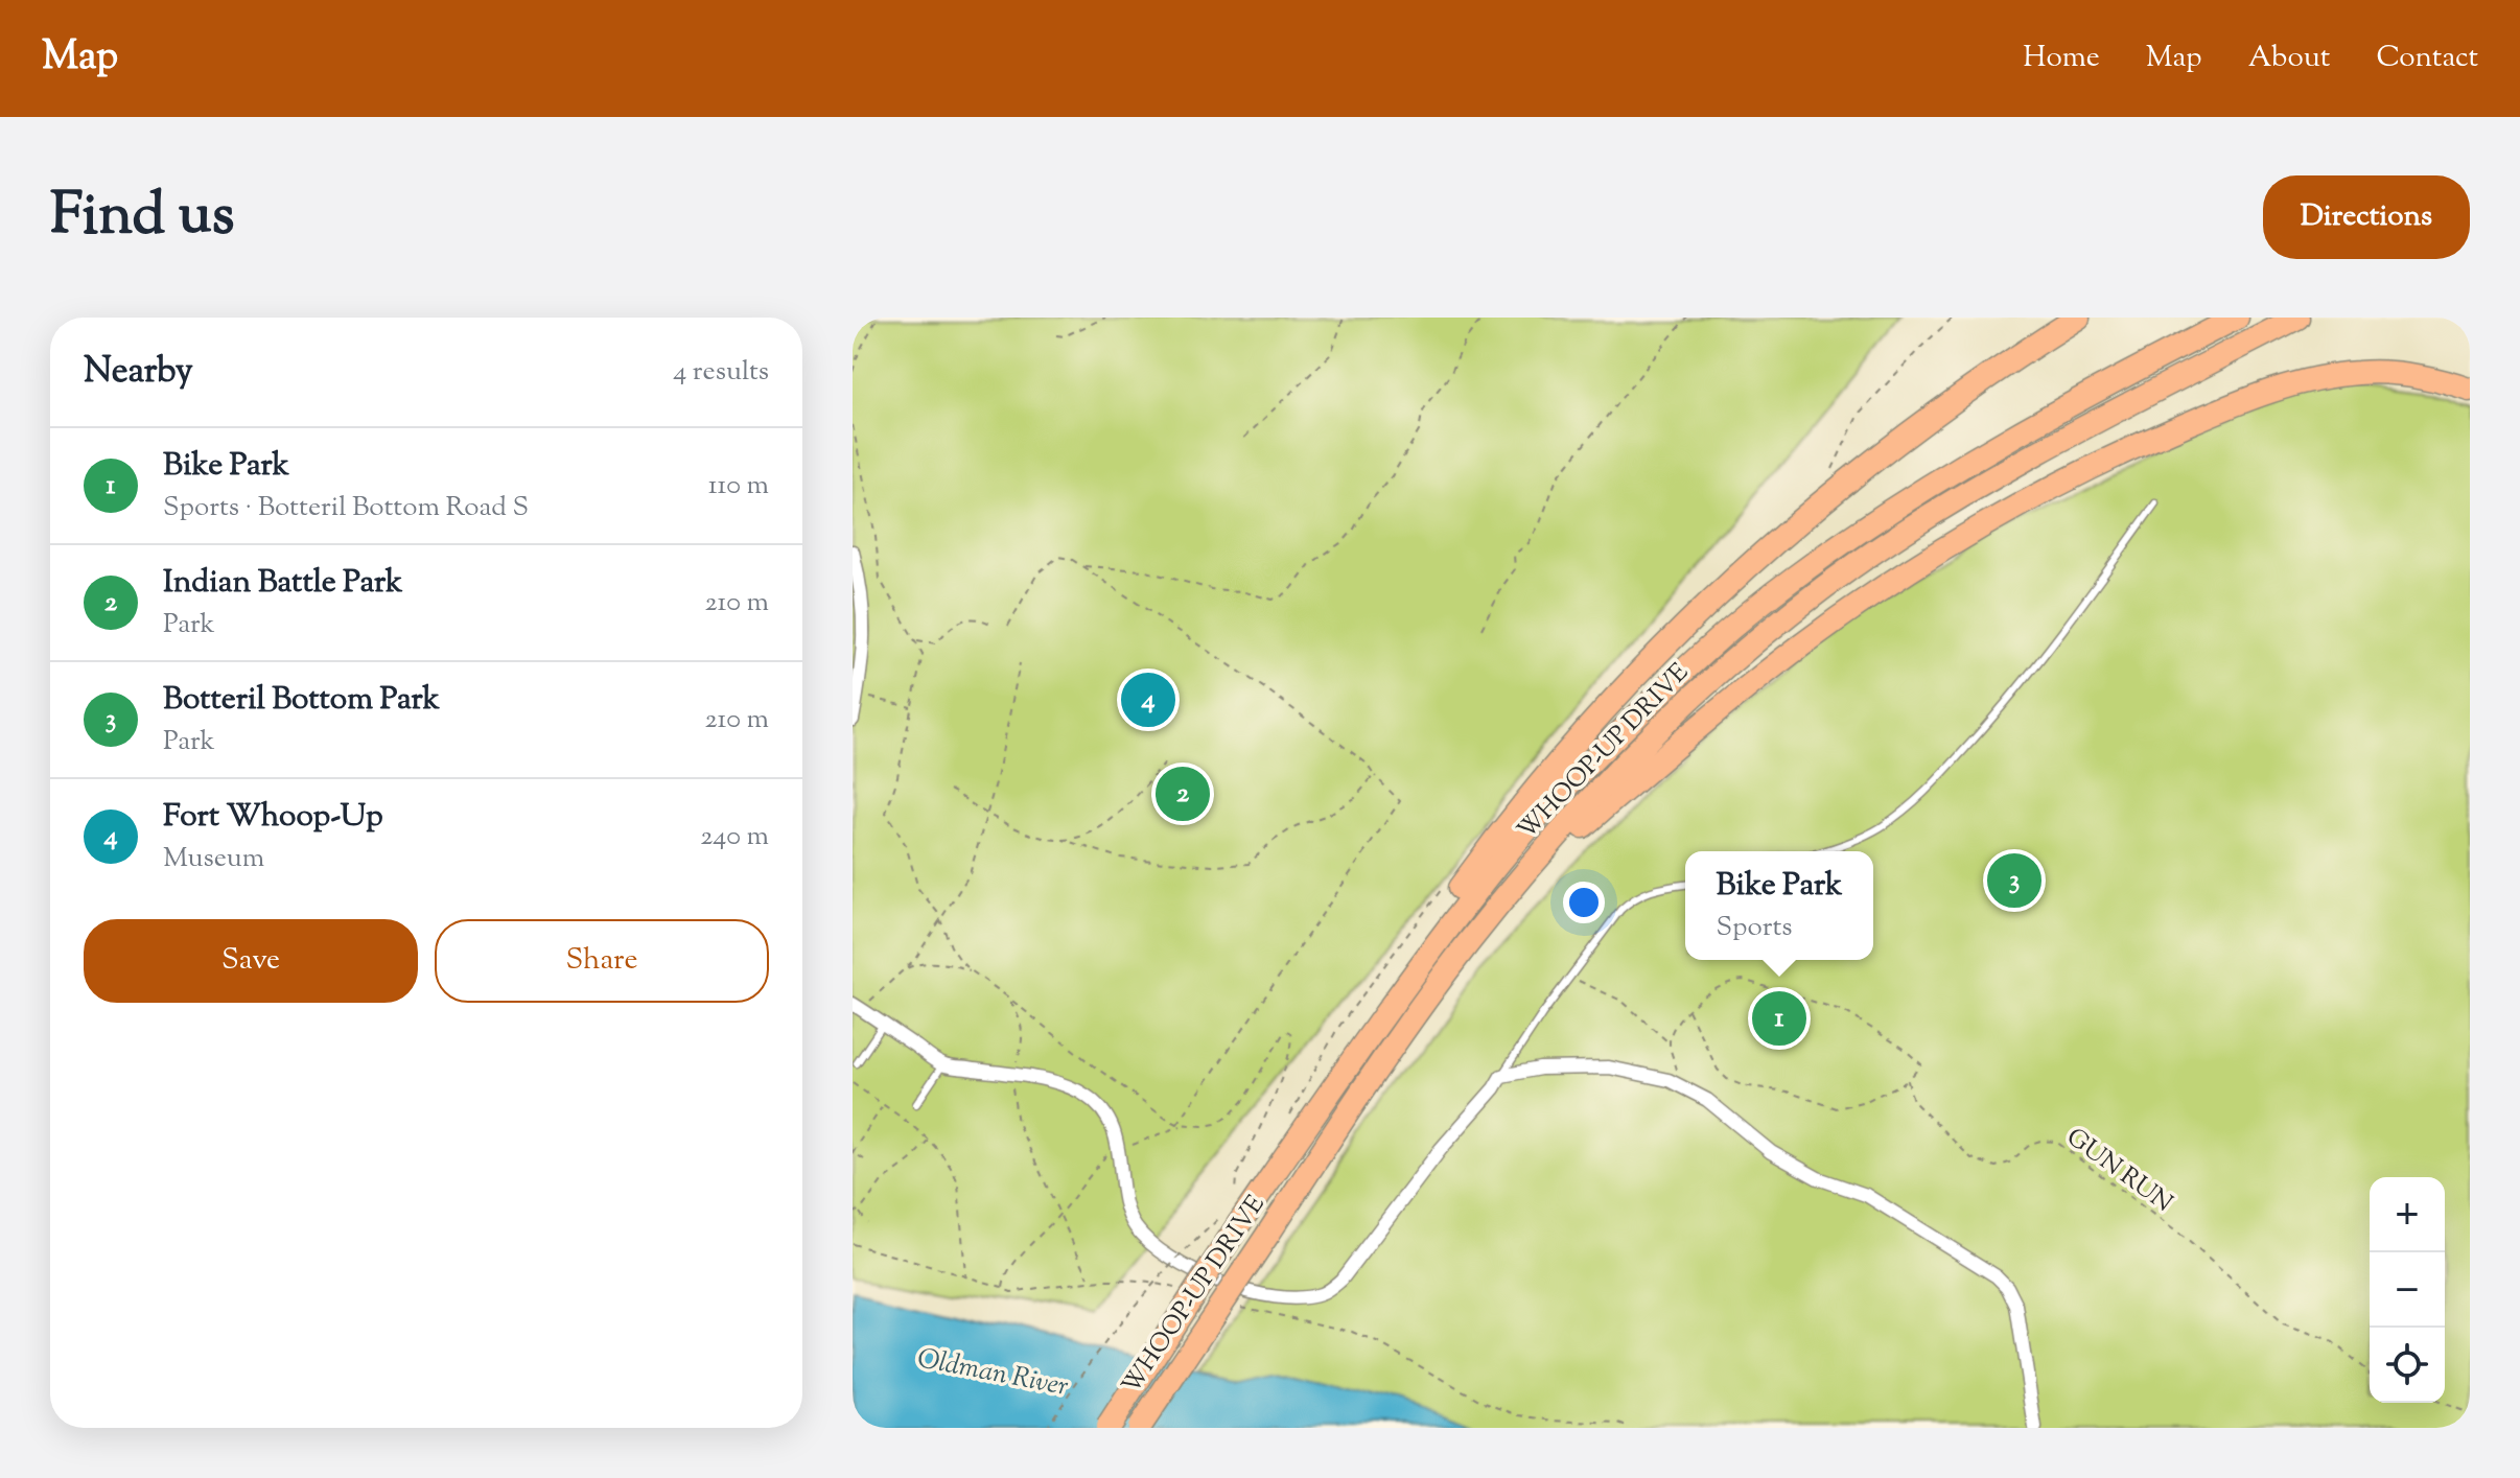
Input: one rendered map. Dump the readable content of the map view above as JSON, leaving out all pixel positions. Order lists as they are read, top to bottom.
{
  "streets": {
    "highway": ["WHOOP-UP DRIVE"],
    "path": ["GUN RUN"]
  },
  "water": ["Oldman River"],
  "page": {
    "header": "Map",
    "nav": [
      "Home",
      "Map",
      "About",
      "Contact"
    ],
    "title": "Find us",
    "buttons": [
      "Directions",
      ["Save", "Share"]
    ],
    "heading": ["Nearby", "4 results"],
    "list": [
      {
        "mark": "1",
        "name": "Bike Park",
        "note": "Sports · Botteril Bottom Road S",
        "value": "110 m"
      },
      {
        "mark": "2",
        "name": "Indian Battle Park",
        "note": "Park",
        "value": "210 m"
      },
      {
        "mark": "3",
        "name": "Botteril Bottom Park",
        "note": "Park",
        "value": "210 m"
      },
      {
        "mark": "4",
        "name": "Fort Whoop-Up",
        "note": "Museum",
        "value": "240 m"
      }
    ],
    "pins": [
      "4",
      "2",
      "3",
      "1"
    ],
    "popup": ["Bike Park", "Sports"],
    "map_buttons": ["+", "−"]
  }
}
